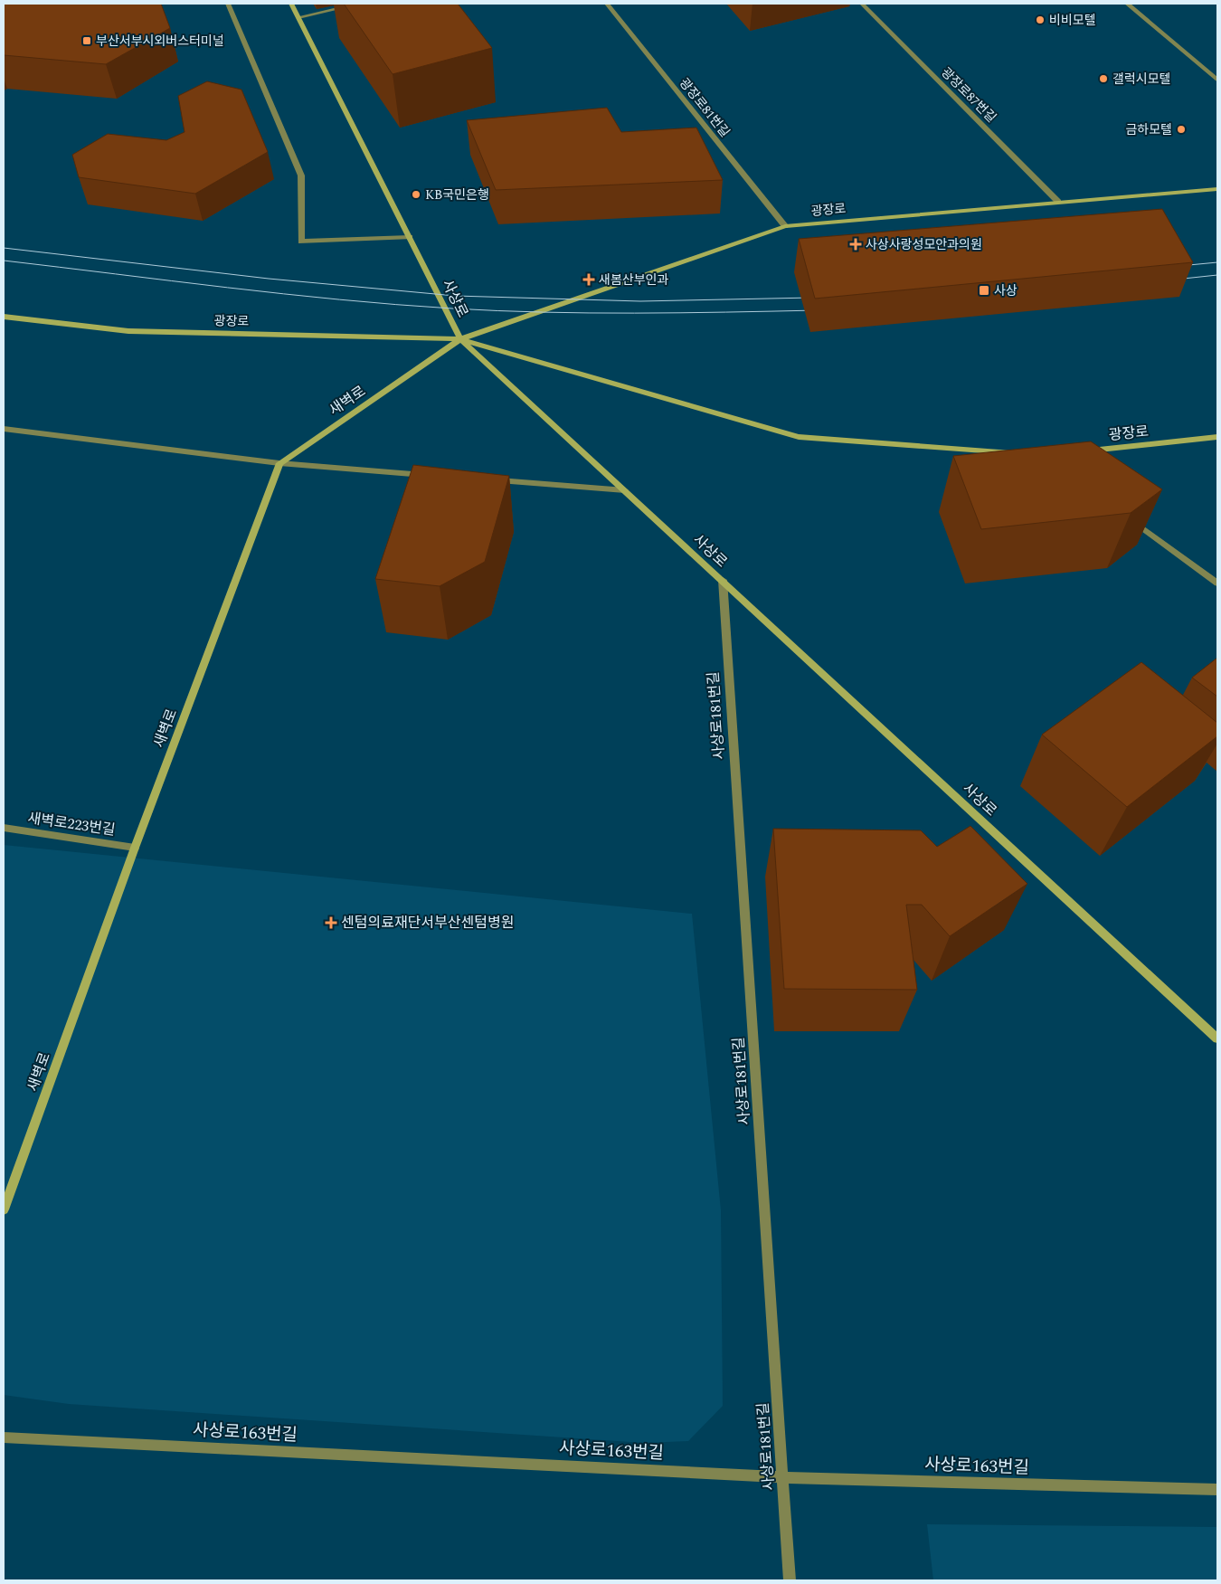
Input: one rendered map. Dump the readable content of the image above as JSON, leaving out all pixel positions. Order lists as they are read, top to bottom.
{
  "streets": {
    "main road": ["광장로", "사상로", "새벽로"],
    "street": [
      "광장로87번길",
      "광장로81번길",
      "사상로181번길",
      "새벽로223번길",
      "사상로163번길"
    ]
  },
  "crossings": [
    ["광장로87번길", "광장로"],
    ["광장로81번길", "광장로"],
    ["광장로", "사상로"],
    ["광장로", "새벽로"],
    ["사상로", "새벽로"],
    ["사상로", "사상로181번길"],
    ["새벽로", "새벽로223번길"],
    ["사상로181번길", "사상로163번길"]
  ],
  "places": {
    "other": [
      "비비모텔",
      "갤럭시모텔",
      "금하모텔",
      "KB국민은행"
    ],
    "transit": ["부산서부시외버스터미널", "사상"],
    "health": ["사상사랑성모안과의원", "새봄산부인과", "센텀의료재단서부산센텀병원"]
  }
}
